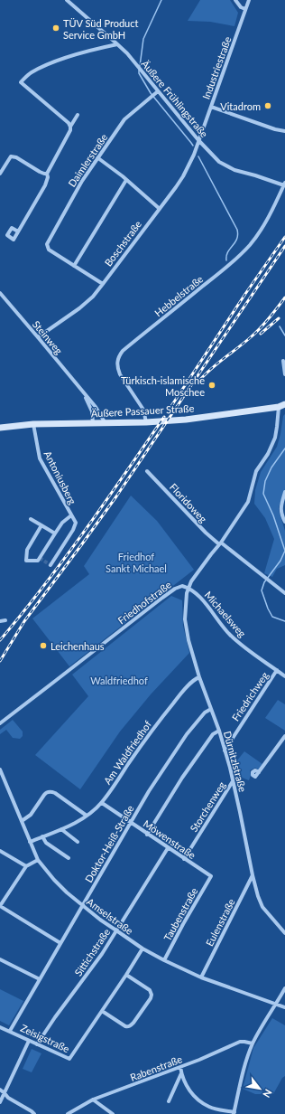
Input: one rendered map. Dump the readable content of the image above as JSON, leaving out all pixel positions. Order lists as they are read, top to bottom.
{
  "streets": {
    "main road": ["Äußere Passauer Straße"],
    "street": [
      "Industriestraße",
      "Äußere Frühlingstraße",
      "Daimlerstraße",
      "Boschstraße",
      "Hebbelstraße",
      "Steinweg",
      "Antoniusberg",
      "Floridoweg",
      "Friedhofstraße",
      "Michaelsweg",
      "Friedrichweg",
      "Am Waldfriedhof",
      "Dürnitzlstraße",
      "Storchenweg",
      "Möwenstraße",
      "Doktor-Heiß-Straße",
      "Taubenstraße",
      "Amselstraße",
      "Eulenstraße",
      "Sittichstraße",
      "Zeisigstraße",
      "Rabenstraße"
    ]
  },
  "crossings": [
    ["Industriestraße", "Äußere Frühlingstraße"],
    ["Industriestraße", "Boschstraße"],
    ["Äußere Frühlingstraße", "Daimlerstraße"],
    ["Äußere Frühlingstraße", "Boschstraße"],
    ["Äußere Frühlingstraße", "Hebbelstraße"],
    ["Boschstraße", "Steinweg"],
    ["Hebbelstraße", "Äußere Passauer Straße"],
    ["Steinweg", "Äußere Passauer Straße"],
    ["Äußere Passauer Straße", "Antoniusberg"],
    ["Äußere Passauer Straße", "Friedhofstraße"],
    ["Floridoweg", "Friedhofstraße"],
    ["Friedhofstraße", "Michaelsweg"],
    ["Friedhofstraße", "Dürnitzlstraße"],
    ["Michaelsweg", "Friedrichweg"],
    ["Michaelsweg", "Dürnitzlstraße"],
    ["Friedrichweg", "Dürnitzlstraße"],
    ["Am Waldfriedhof", "Dürnitzlstraße"],
    ["Am Waldfriedhof", "Möwenstraße"],
    ["Am Waldfriedhof", "Amselstraße"],
    ["Dürnitzlstraße", "Storchenweg"],
    ["Dürnitzlstraße", "Doktor-Heiß-Straße"],
    ["Dürnitzlstraße", "Eulenstraße"],
    ["Storchenweg", "Möwenstraße"],
    ["Möwenstraße", "Doktor-Heiß-Straße"],
    ["Möwenstraße", "Taubenstraße"],
    ["Möwenstraße", "Sittichstraße"],
    ["Doktor-Heiß-Straße", "Amselstraße"],
    ["Doktor-Heiß-Straße", "Zeisigstraße"],
    ["Taubenstraße", "Amselstraße"],
    ["Amselstraße", "Eulenstraße"],
    ["Amselstraße", "Sittichstraße"],
    ["Amselstraße", "Zeisigstraße"],
    ["Sittichstraße", "Zeisigstraße"]
  ],
  "parks": ["Friedhof Sankt Michael", "Waldfriedhof"],
  "places": [
    "TÜV Süd Product Service GmbH",
    "Vitadrom",
    "Türkisch-islamische Moschee",
    "Leichenhaus"
  ],
  "north": "bottom right"
}
